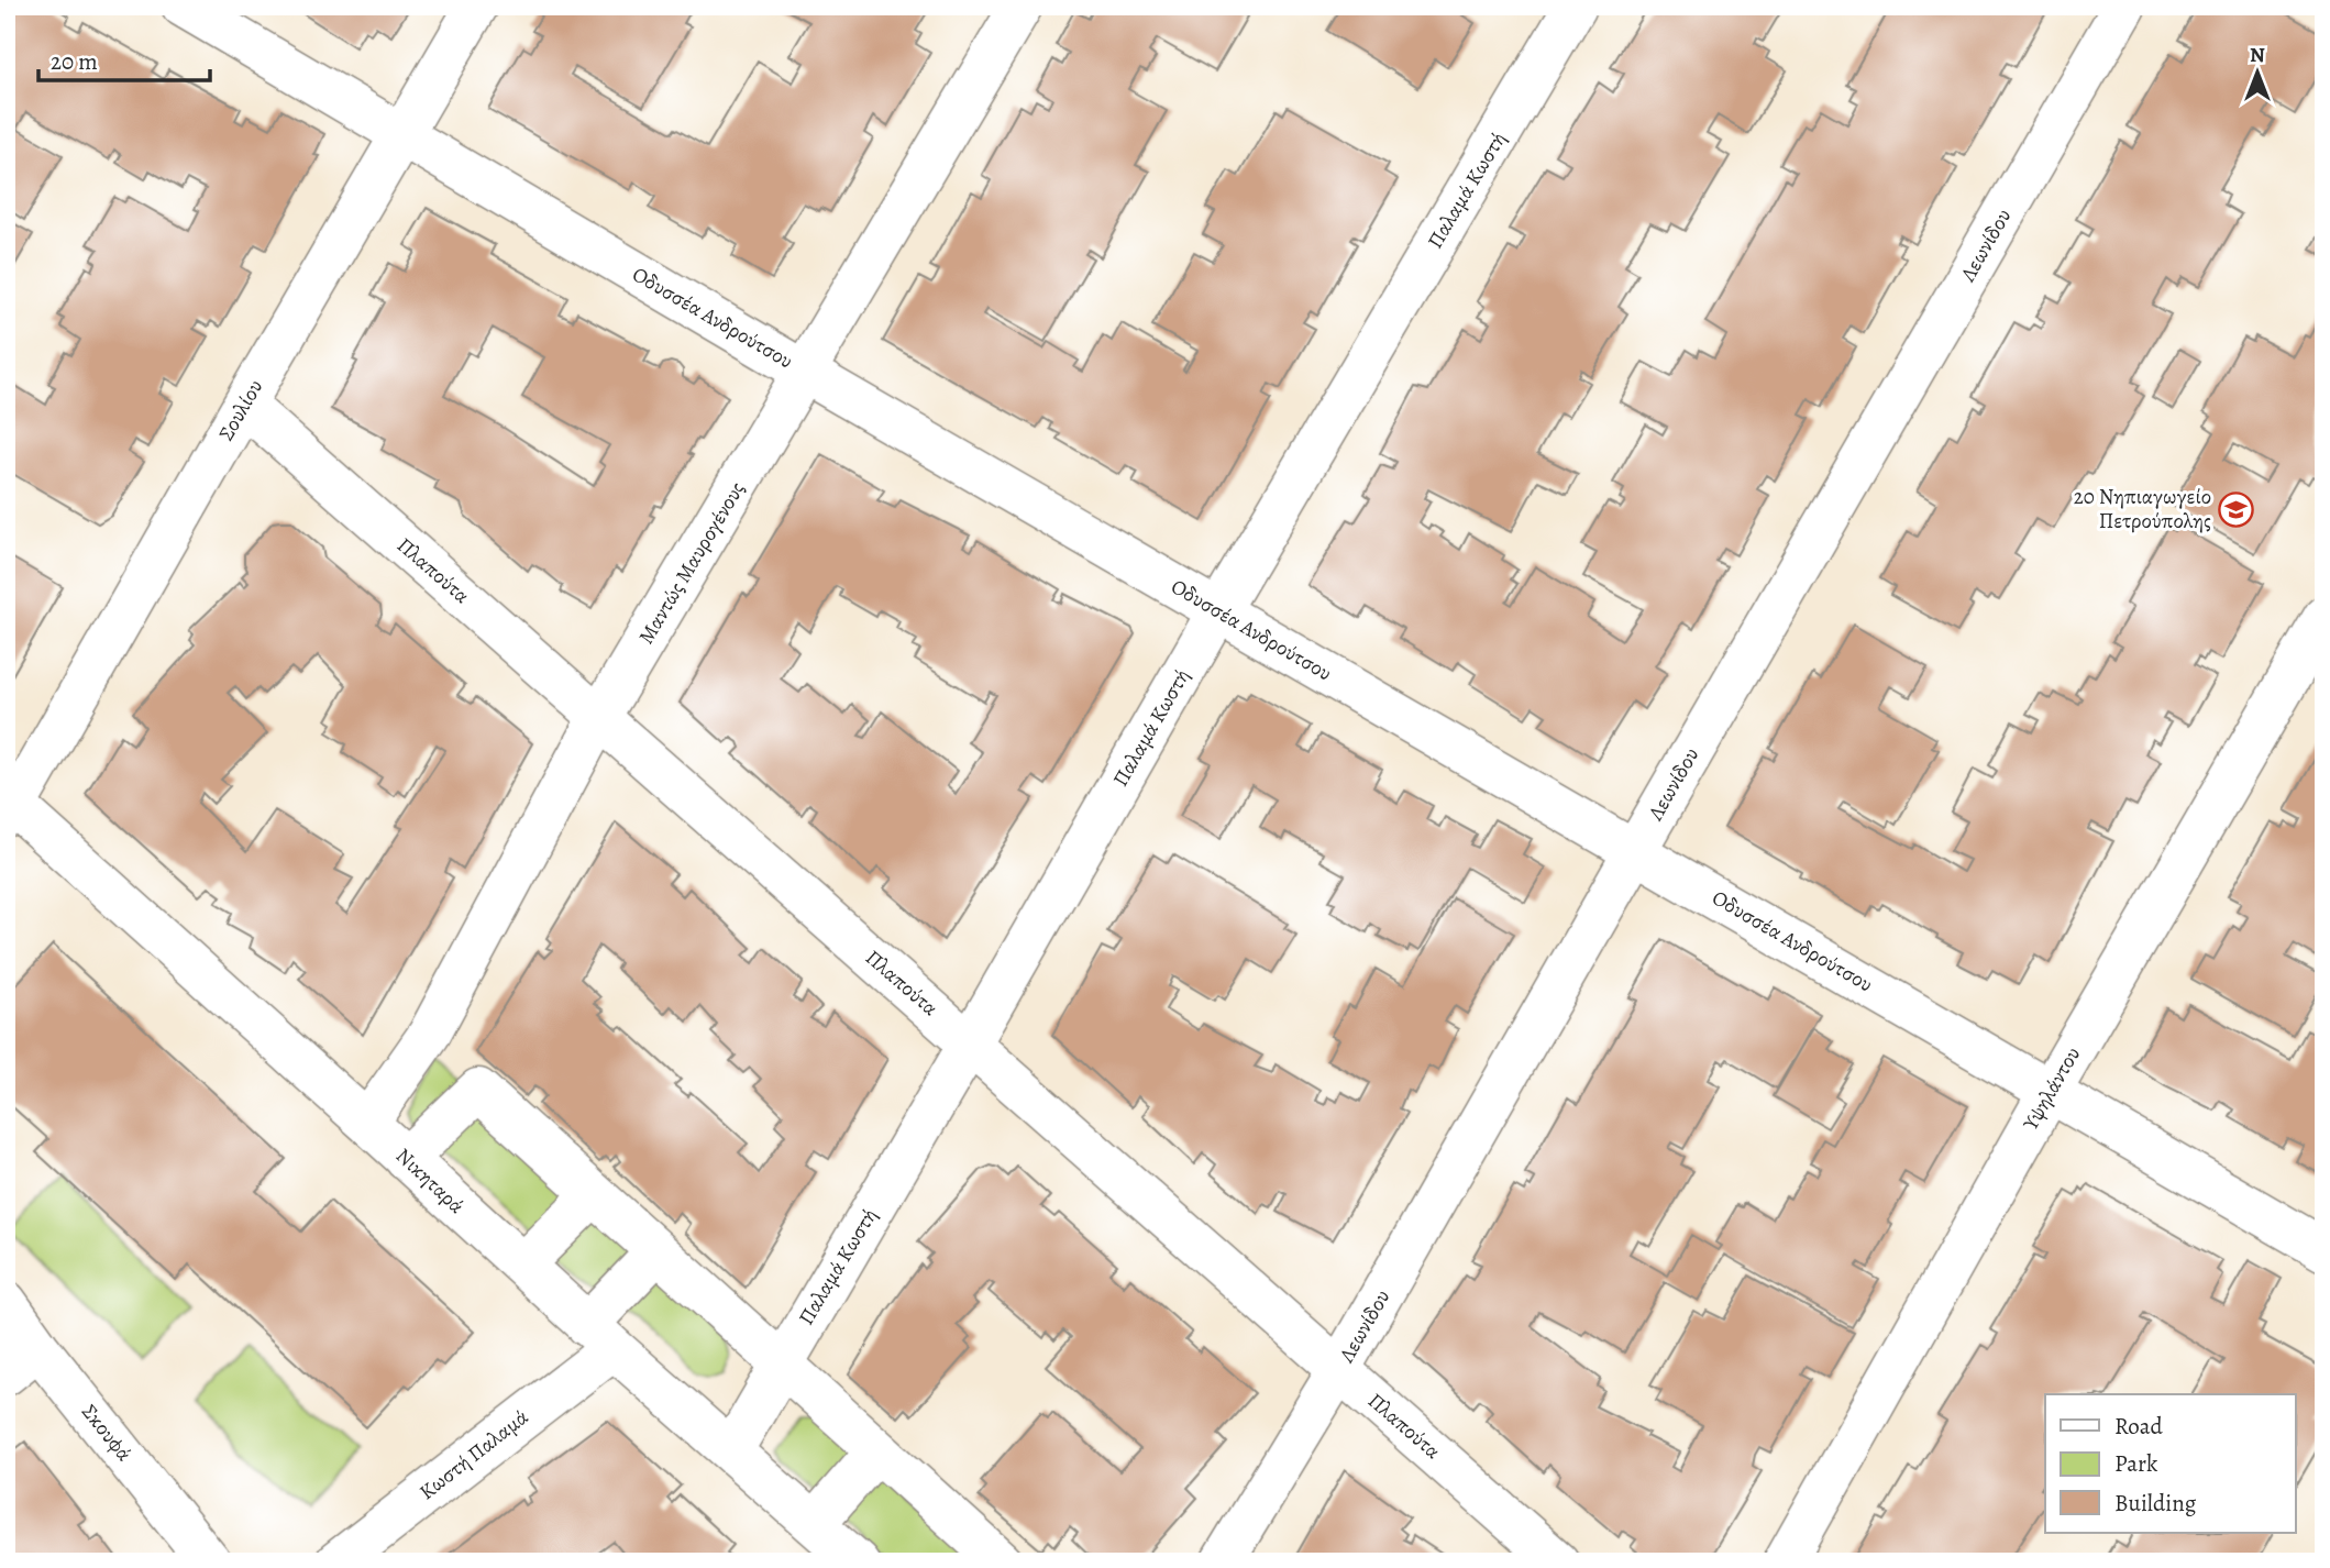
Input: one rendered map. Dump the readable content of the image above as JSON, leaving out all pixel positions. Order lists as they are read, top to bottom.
{
  "streets": {
    "street": [
      "Παλαμά Κωστή",
      "Λεωνίδου",
      "Οδυσσέα Ανδρούτσου",
      "Σουλίου",
      "Μαντώς Μαυρογένους",
      "Πλαπούτα",
      "Υψηλάντου",
      "Νικηταρά",
      "Σκουφά",
      "Κωστή Παλαμά"
    ]
  },
  "crossings": [
    ["Παλαμά Κωστή", "Οδυσσέα Ανδρούτσου"],
    ["Παλαμά Κωστή", "Πλαπούτα"],
    ["Παλαμά Κωστή", "Νικηταρά"],
    ["Λεωνίδου", "Οδυσσέα Ανδρούτσου"],
    ["Λεωνίδου", "Πλαπούτα"],
    ["Οδυσσέα Ανδρούτσου", "Σουλίου"],
    ["Οδυσσέα Ανδρούτσου", "Μαντώς Μαυρογένους"],
    ["Οδυσσέα Ανδρούτσου", "Υψηλάντου"],
    ["Σουλίου", "Πλαπούτα"],
    ["Σουλίου", "Νικηταρά"],
    ["Μαντώς Μαυρογένους", "Πλαπούτα"],
    ["Μαντώς Μαυρογένους", "Νικηταρά"],
    ["Νικηταρά", "Κωστή Παλαμά"]
  ],
  "places": {
    "school or university": ["20 Νηπιαγωγείο Πετρούπολης"]
  },
  "legend": ["Road", "Park", "Building"],
  "scale_bar": "20 m",
  "north": "top"
}
